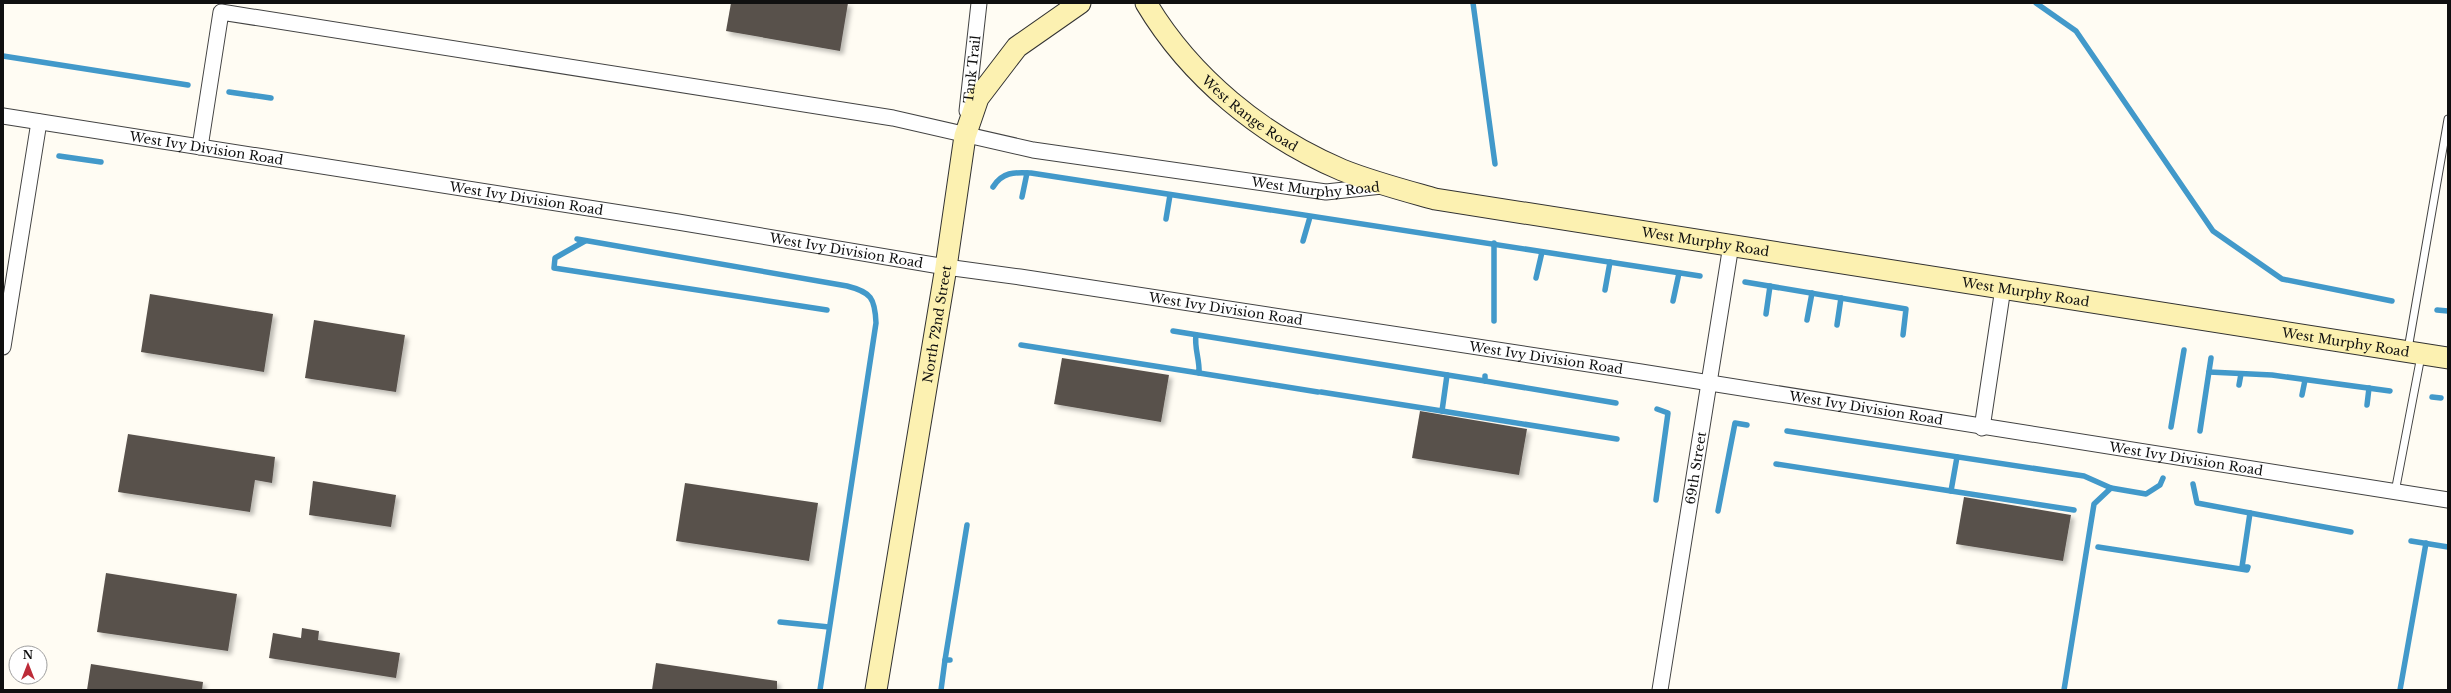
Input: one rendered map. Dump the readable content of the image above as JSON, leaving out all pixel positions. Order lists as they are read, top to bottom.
{
  "streets": {
    "street": [
      "Tank Trail",
      "West Range Road",
      "West Ivy Division Road",
      "West Murphy Road",
      "North 72nd Street",
      "69th Street"
    ]
  },
  "crossings": [
    ["Tank Trail", "West Murphy Road"],
    ["Tank Trail", "North 72nd Street"],
    ["West Range Road", "West Murphy Road"],
    ["West Ivy Division Road", "West Murphy Road"],
    ["West Ivy Division Road", "North 72nd Street"],
    ["West Ivy Division Road", "69th Street"],
    ["West Murphy Road", "North 72nd Street"],
    ["West Murphy Road", "69th Street"]
  ],
  "north": "top"
}
